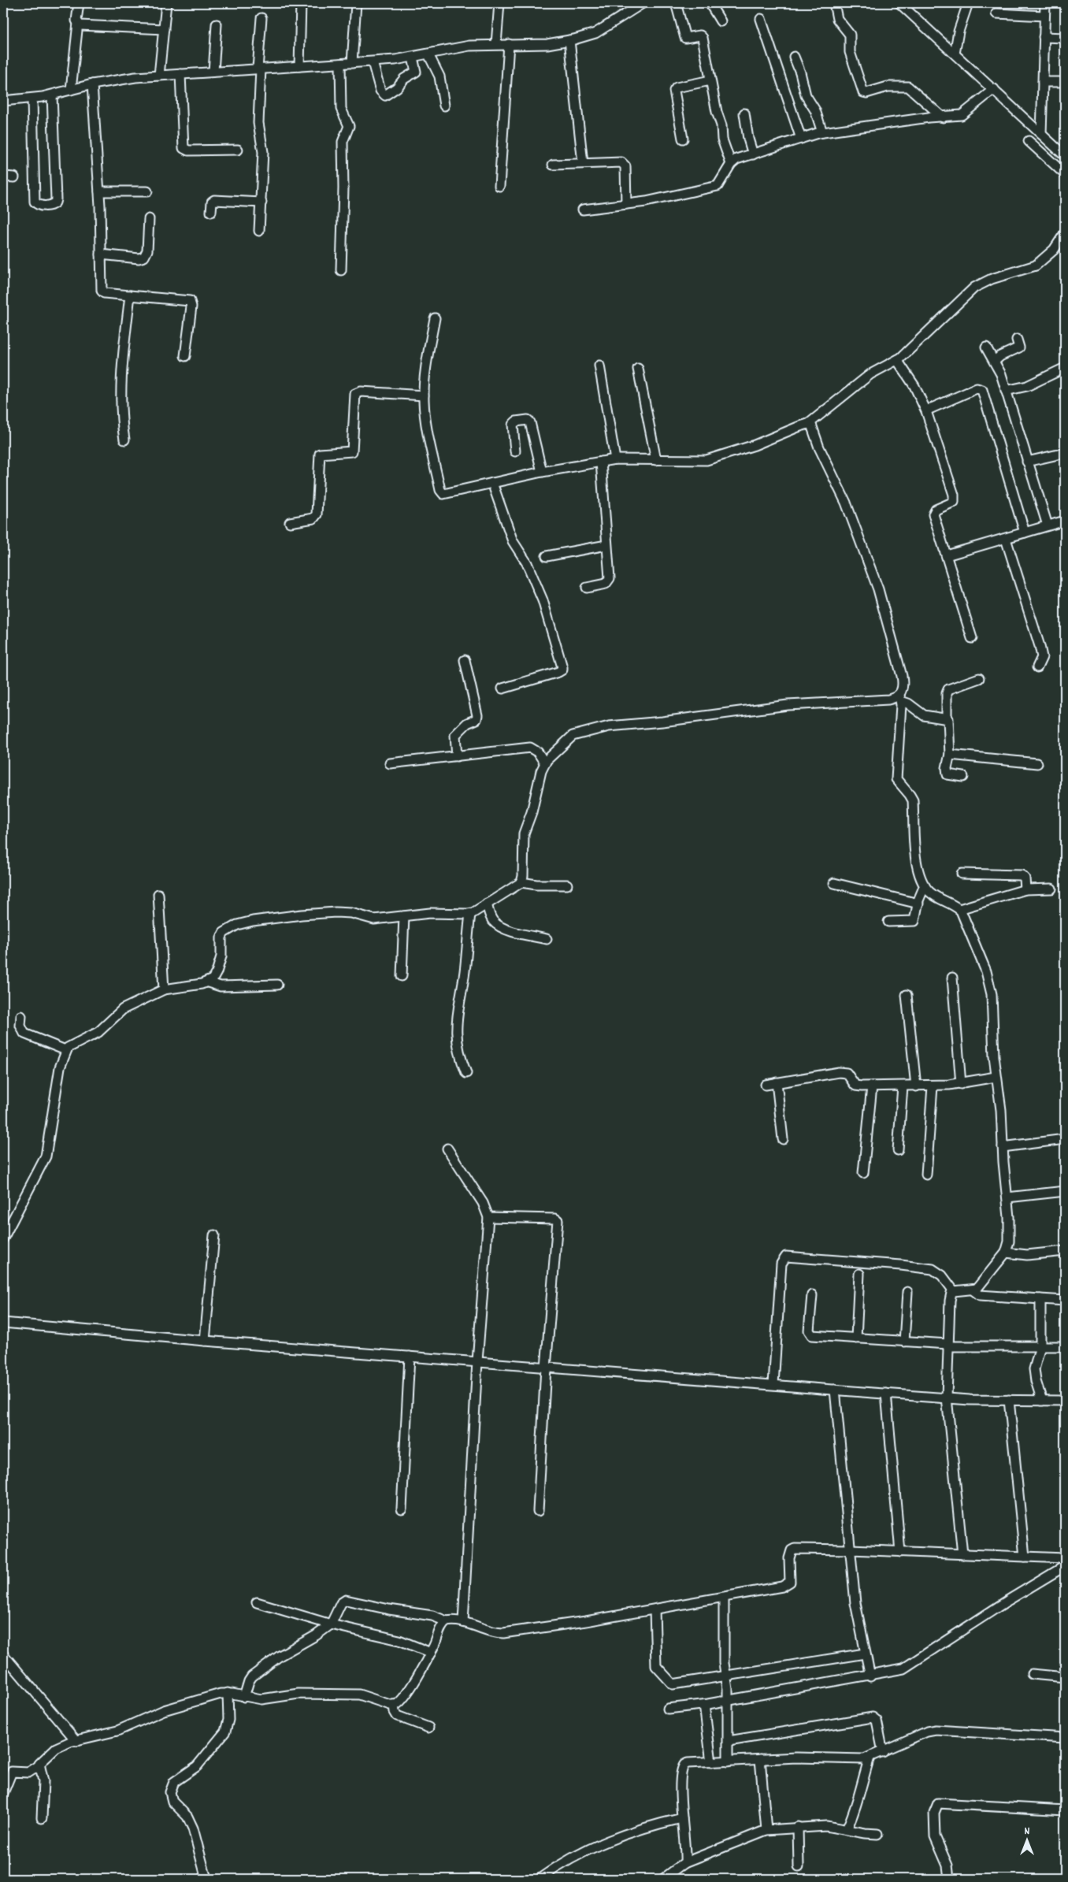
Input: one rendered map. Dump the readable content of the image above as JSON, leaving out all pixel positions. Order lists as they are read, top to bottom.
{
  "north": "top"
}
